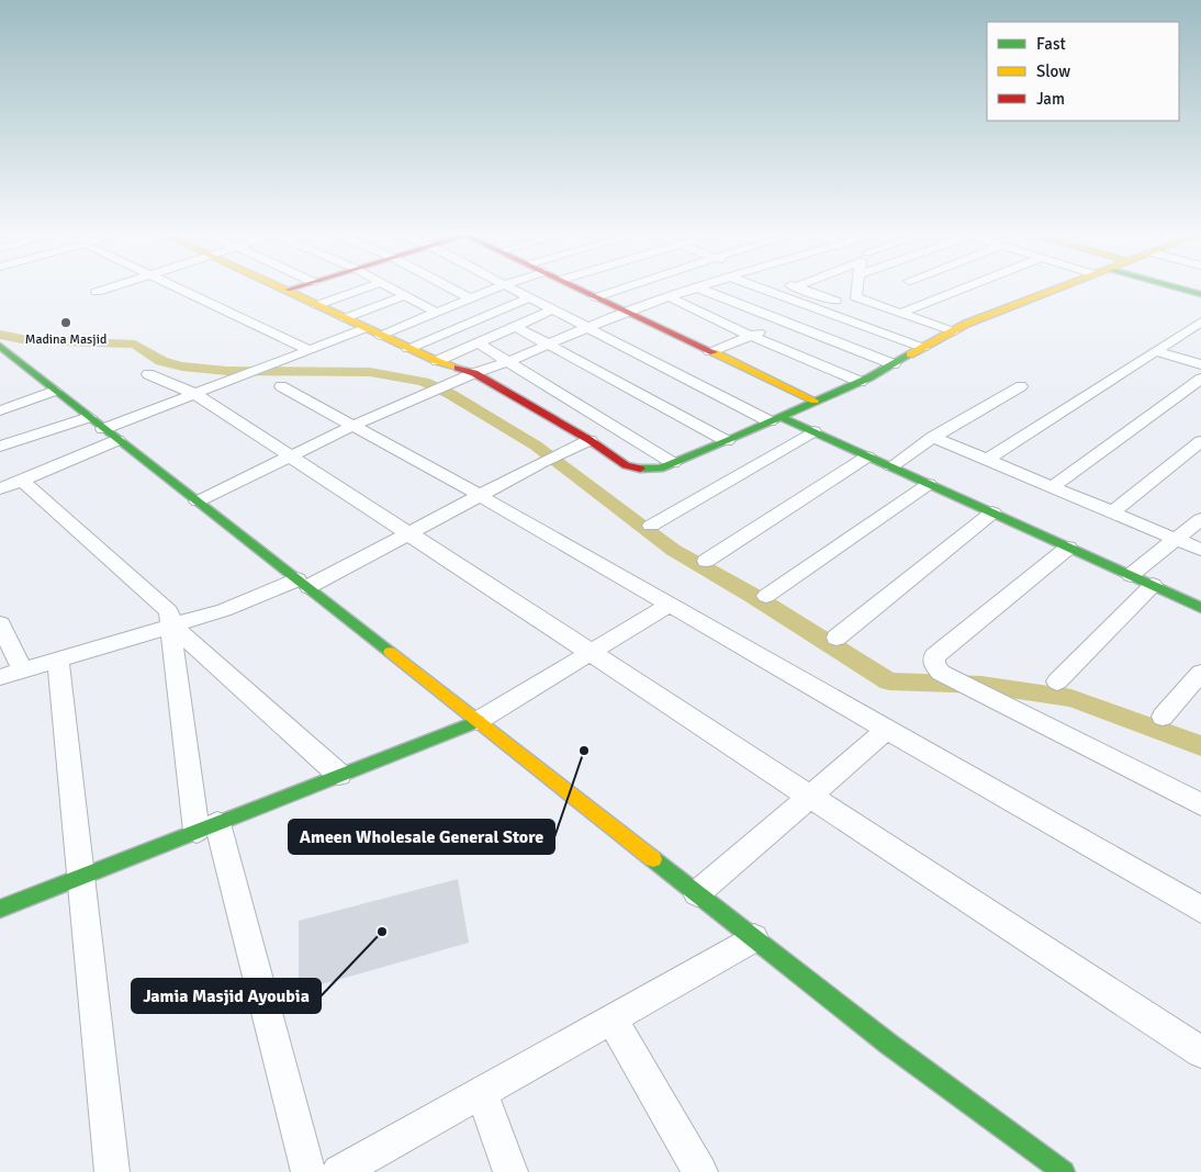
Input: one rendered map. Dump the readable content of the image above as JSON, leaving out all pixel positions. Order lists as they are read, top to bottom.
{
  "places": ["Madina Masjid", "Ameen Wholesale General Store", "Jamia Masjid Ayoubia"],
  "legend": ["Fast", "Slow", "Jam"]
}
